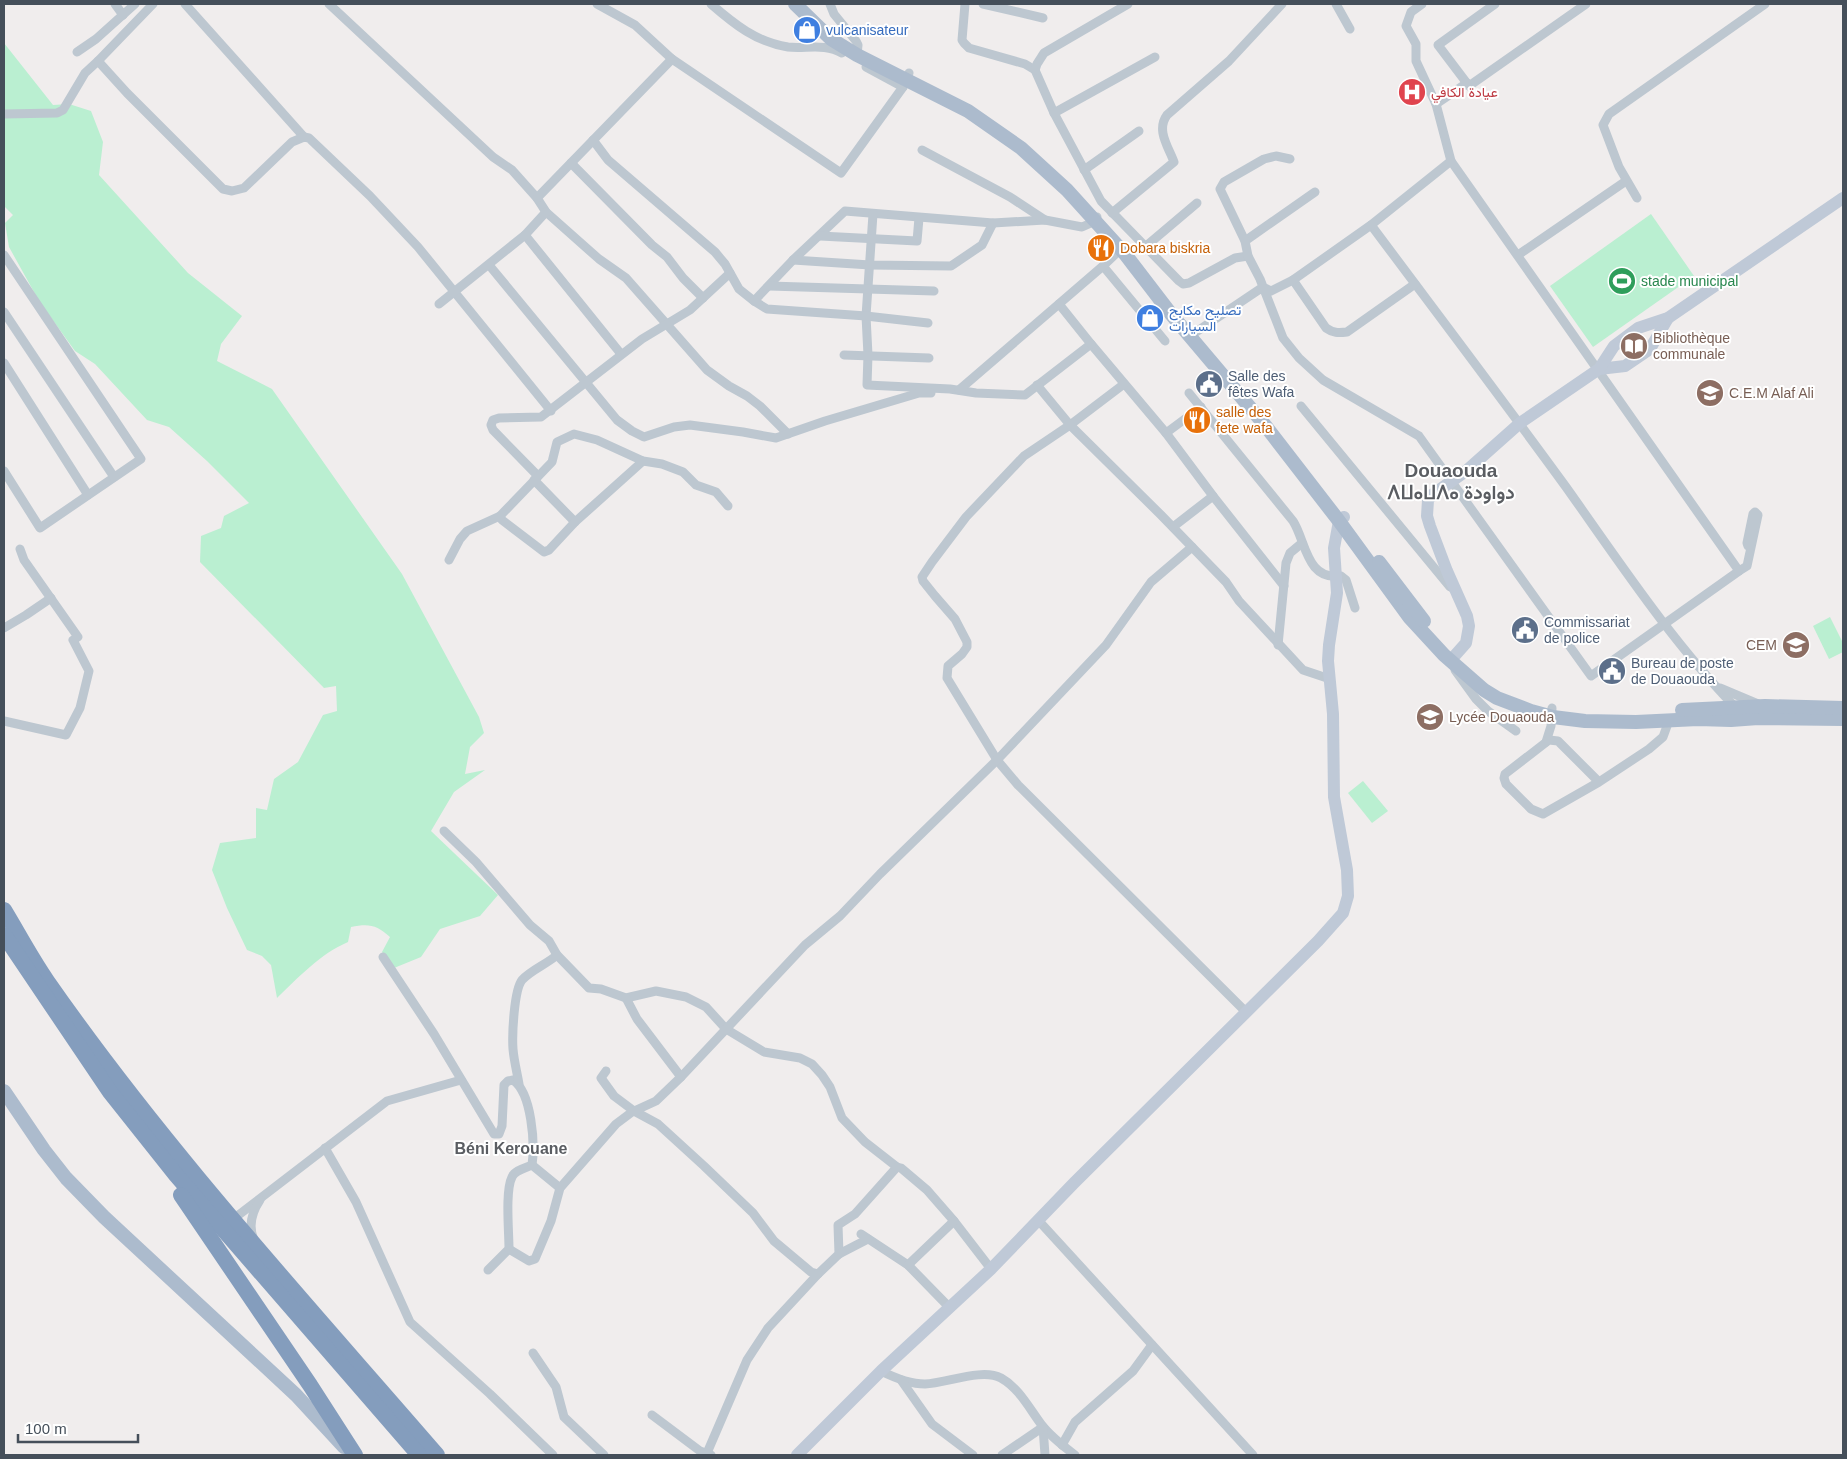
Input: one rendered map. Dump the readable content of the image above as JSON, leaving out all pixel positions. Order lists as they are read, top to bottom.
{
  "districts": ["Douaouda ⴷⵡⴰⵡⴷⴰ دواودة", "Béni Kerouane"],
  "places": {
    "shop": ["vulcanisateur", "تصليح مكابح السيارات"],
    "hospital": ["عيادة الكافي"],
    "restaurant": ["Dobara biskria", "salle des fete wafa"],
    "sports": ["stade municipal"],
    "library": ["Bibliothèque communale"],
    "public building": ["Salle des fêtes Wafa", "Commissariat de police", "Bureau de poste de Douaouda"],
    "school or university": ["C.E.M Alaf Ali", "CEM", "Lycée Douaouda"]
  },
  "scale_bar": "100 m"
}
